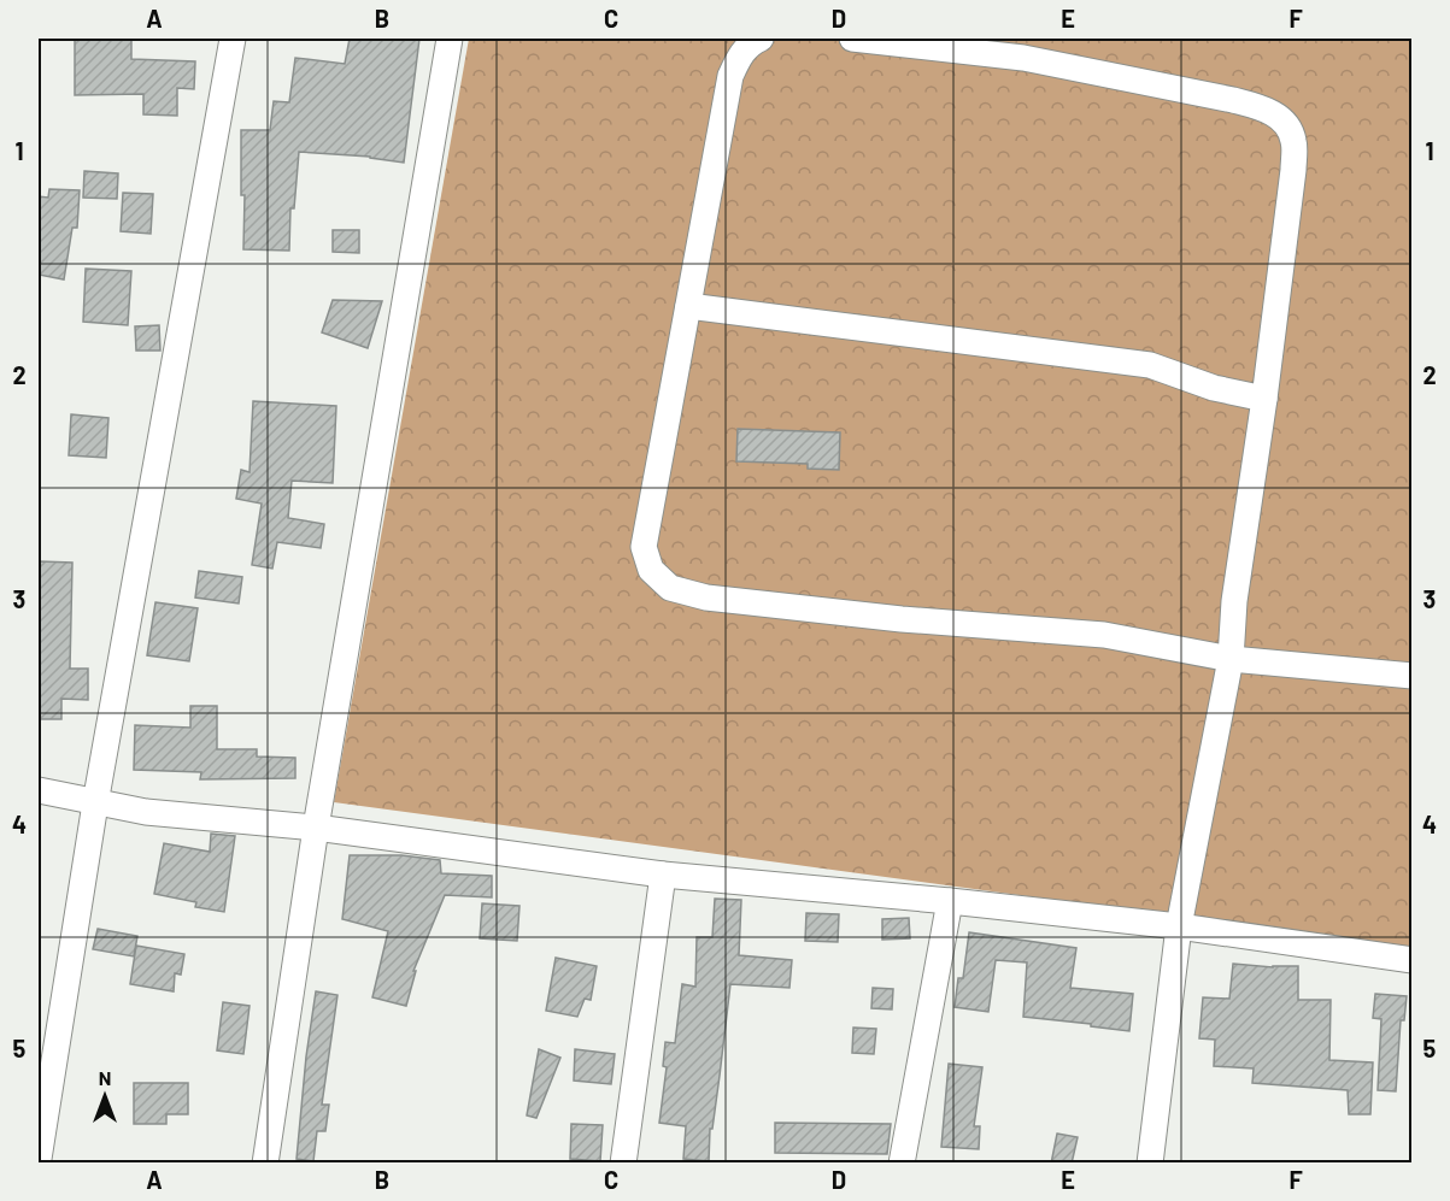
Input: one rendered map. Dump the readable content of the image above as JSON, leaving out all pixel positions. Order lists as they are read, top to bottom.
{
  "north": "top",
  "grid": {
    "columns": [
      "A",
      "B",
      "C",
      "D",
      "E",
      "F"
    ],
    "rows": [
      "1",
      "2",
      "3",
      "4",
      "5"
    ]
  }
}
